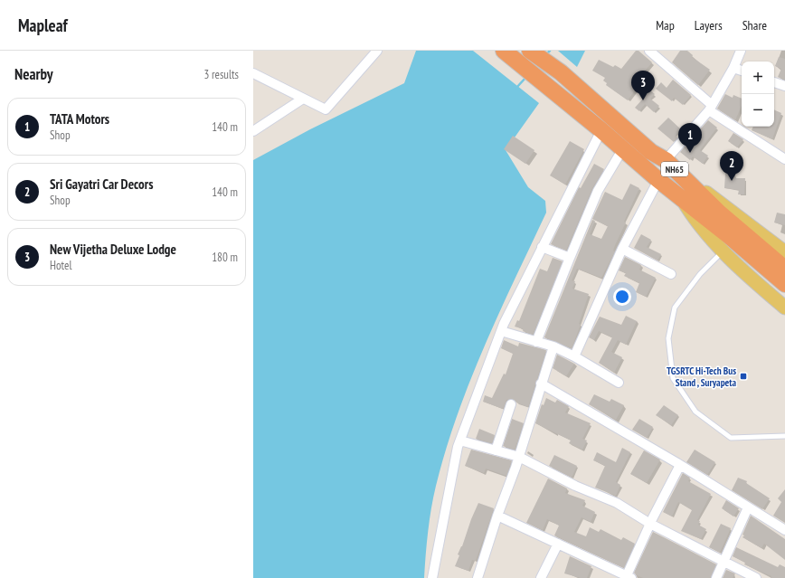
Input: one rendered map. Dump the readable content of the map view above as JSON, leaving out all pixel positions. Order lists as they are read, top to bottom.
{
  "streets": {
    "highway": ["NH65"]
  },
  "places": {
    "transit": ["TGSRTC Hi-Tech Bus Stand , Suryapeta"]
  },
  "page": {
    "header": "Mapleaf",
    "nav": ["Map", "Layers", "Share"],
    "heading": ["Nearby", "3 results"],
    "map_buttons": ["+", "−"],
    "pins": ["3", "1", "2"],
    "list": [
      {
        "mark": "1",
        "name": "TATA Motors",
        "note": "Shop",
        "value": "140 m"
      },
      {
        "mark": "2",
        "name": "Sri Gayatri Car Decors",
        "note": "Shop",
        "value": "140 m"
      },
      {
        "mark": "3",
        "name": "New Vijetha Deluxe Lodge",
        "note": "Hotel",
        "value": "180 m"
      }
    ]
  }
}
